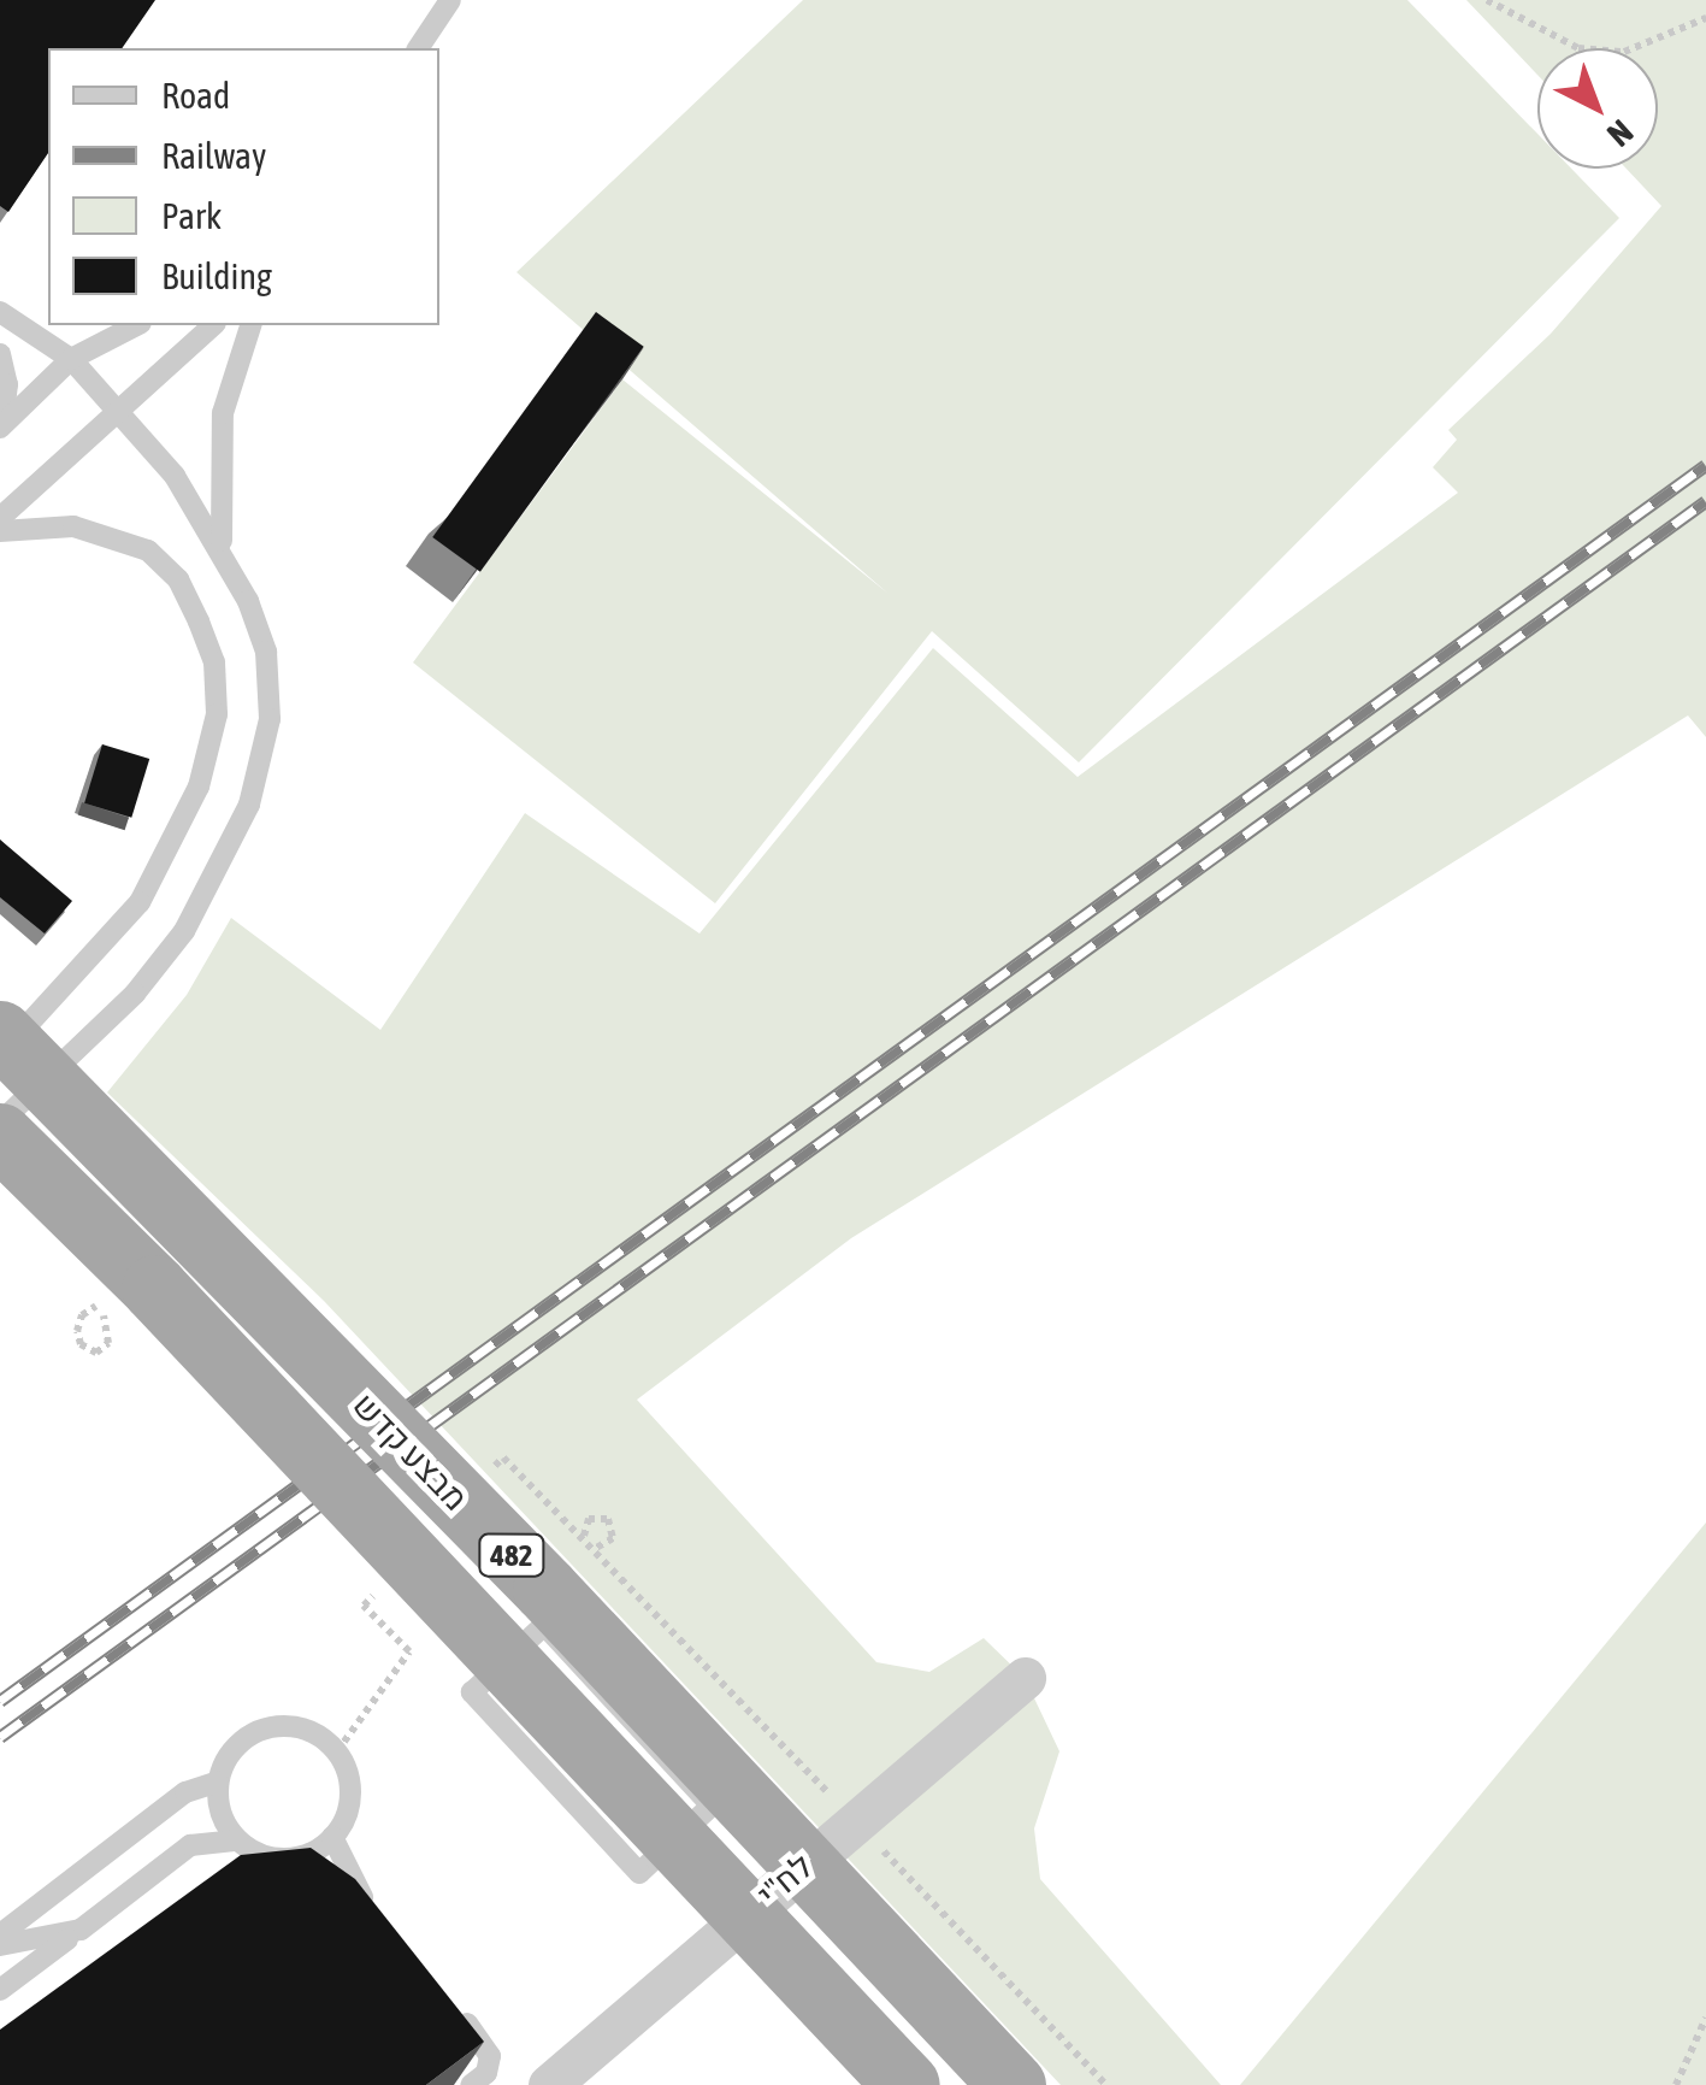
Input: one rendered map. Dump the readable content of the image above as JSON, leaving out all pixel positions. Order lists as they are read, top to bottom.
{
  "streets": {
    "main road": ["מבצע קדש", "482"],
    "street": ["לח\"י"]
  },
  "legend": [
    "Road",
    "Railway",
    "Park",
    "Building"
  ],
  "north": "bottom right"
}
